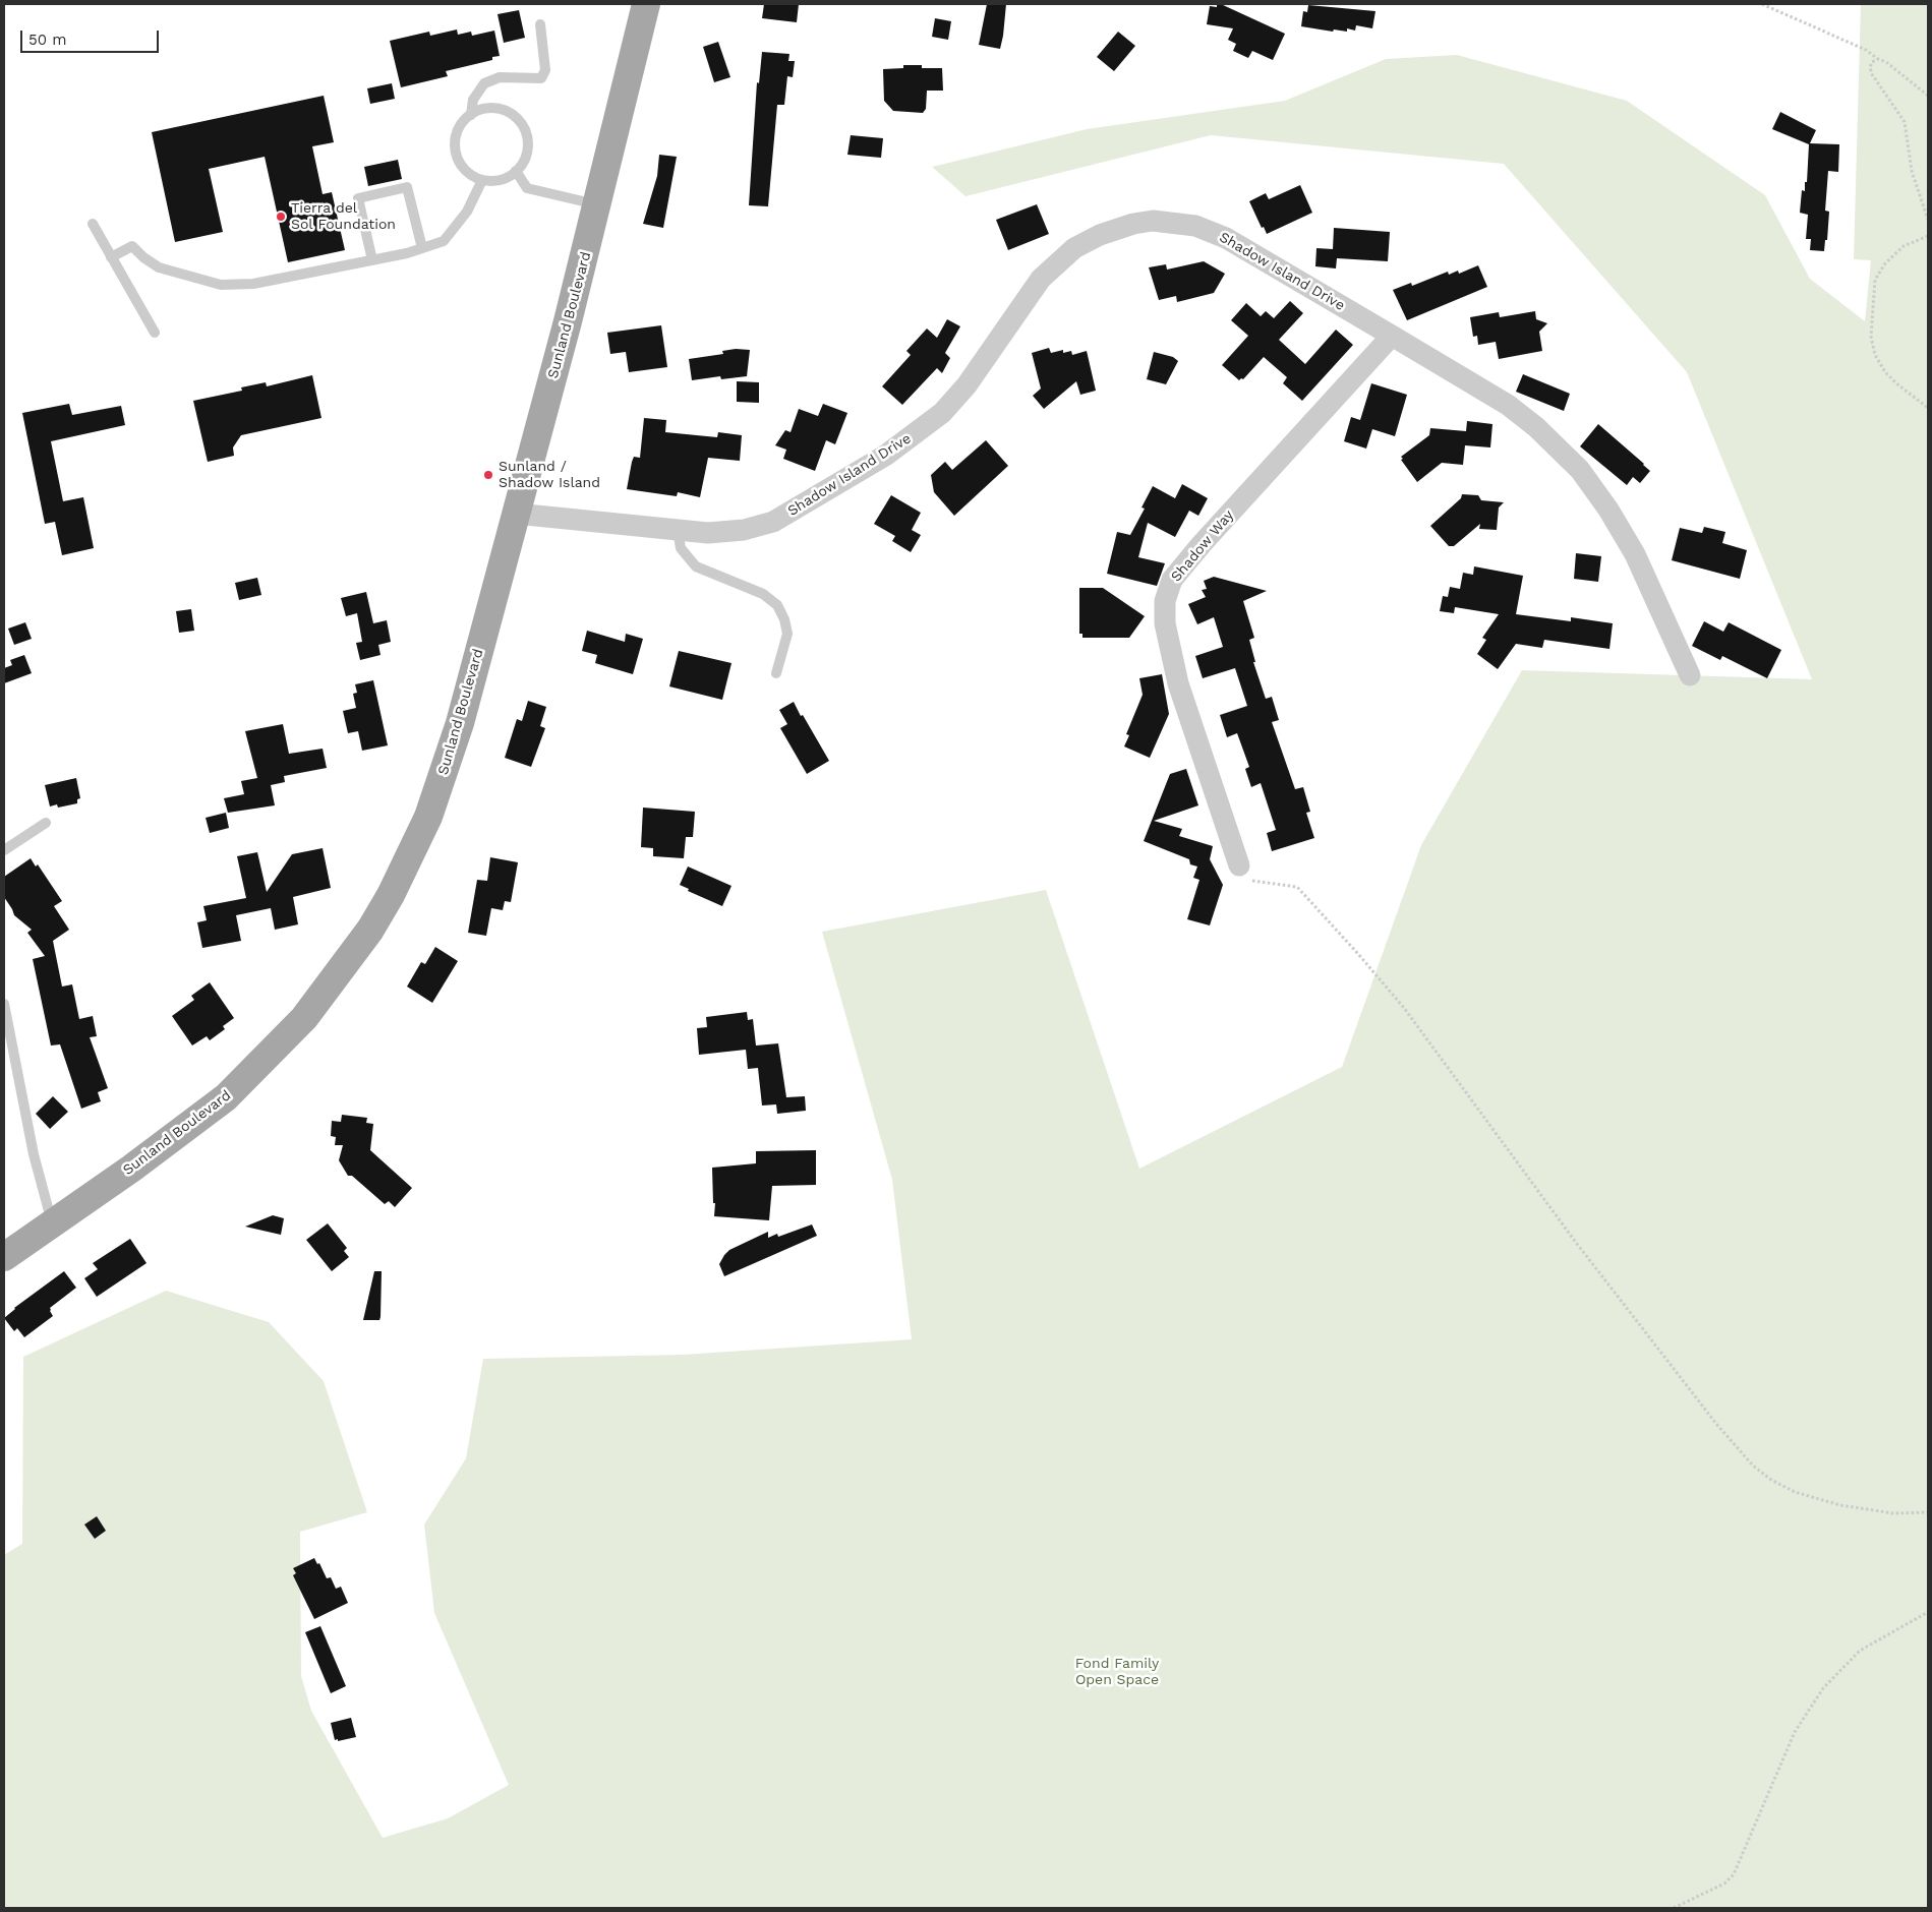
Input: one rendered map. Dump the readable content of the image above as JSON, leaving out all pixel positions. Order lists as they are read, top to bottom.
{
  "streets": {
    "main road": ["Sunland Boulevard"],
    "street": ["Shadow Island Drive", "Shadow Way"]
  },
  "crossings": [
    ["Shadow Island Drive", "Sunland Boulevard"],
    ["Shadow Island Drive", "Shadow Way"]
  ],
  "parks": ["Fond Family Open Space"],
  "places": ["Tierra del Sol Foundation", "Sunland / Shadow Island"],
  "scale_bar": "50 m"
}
